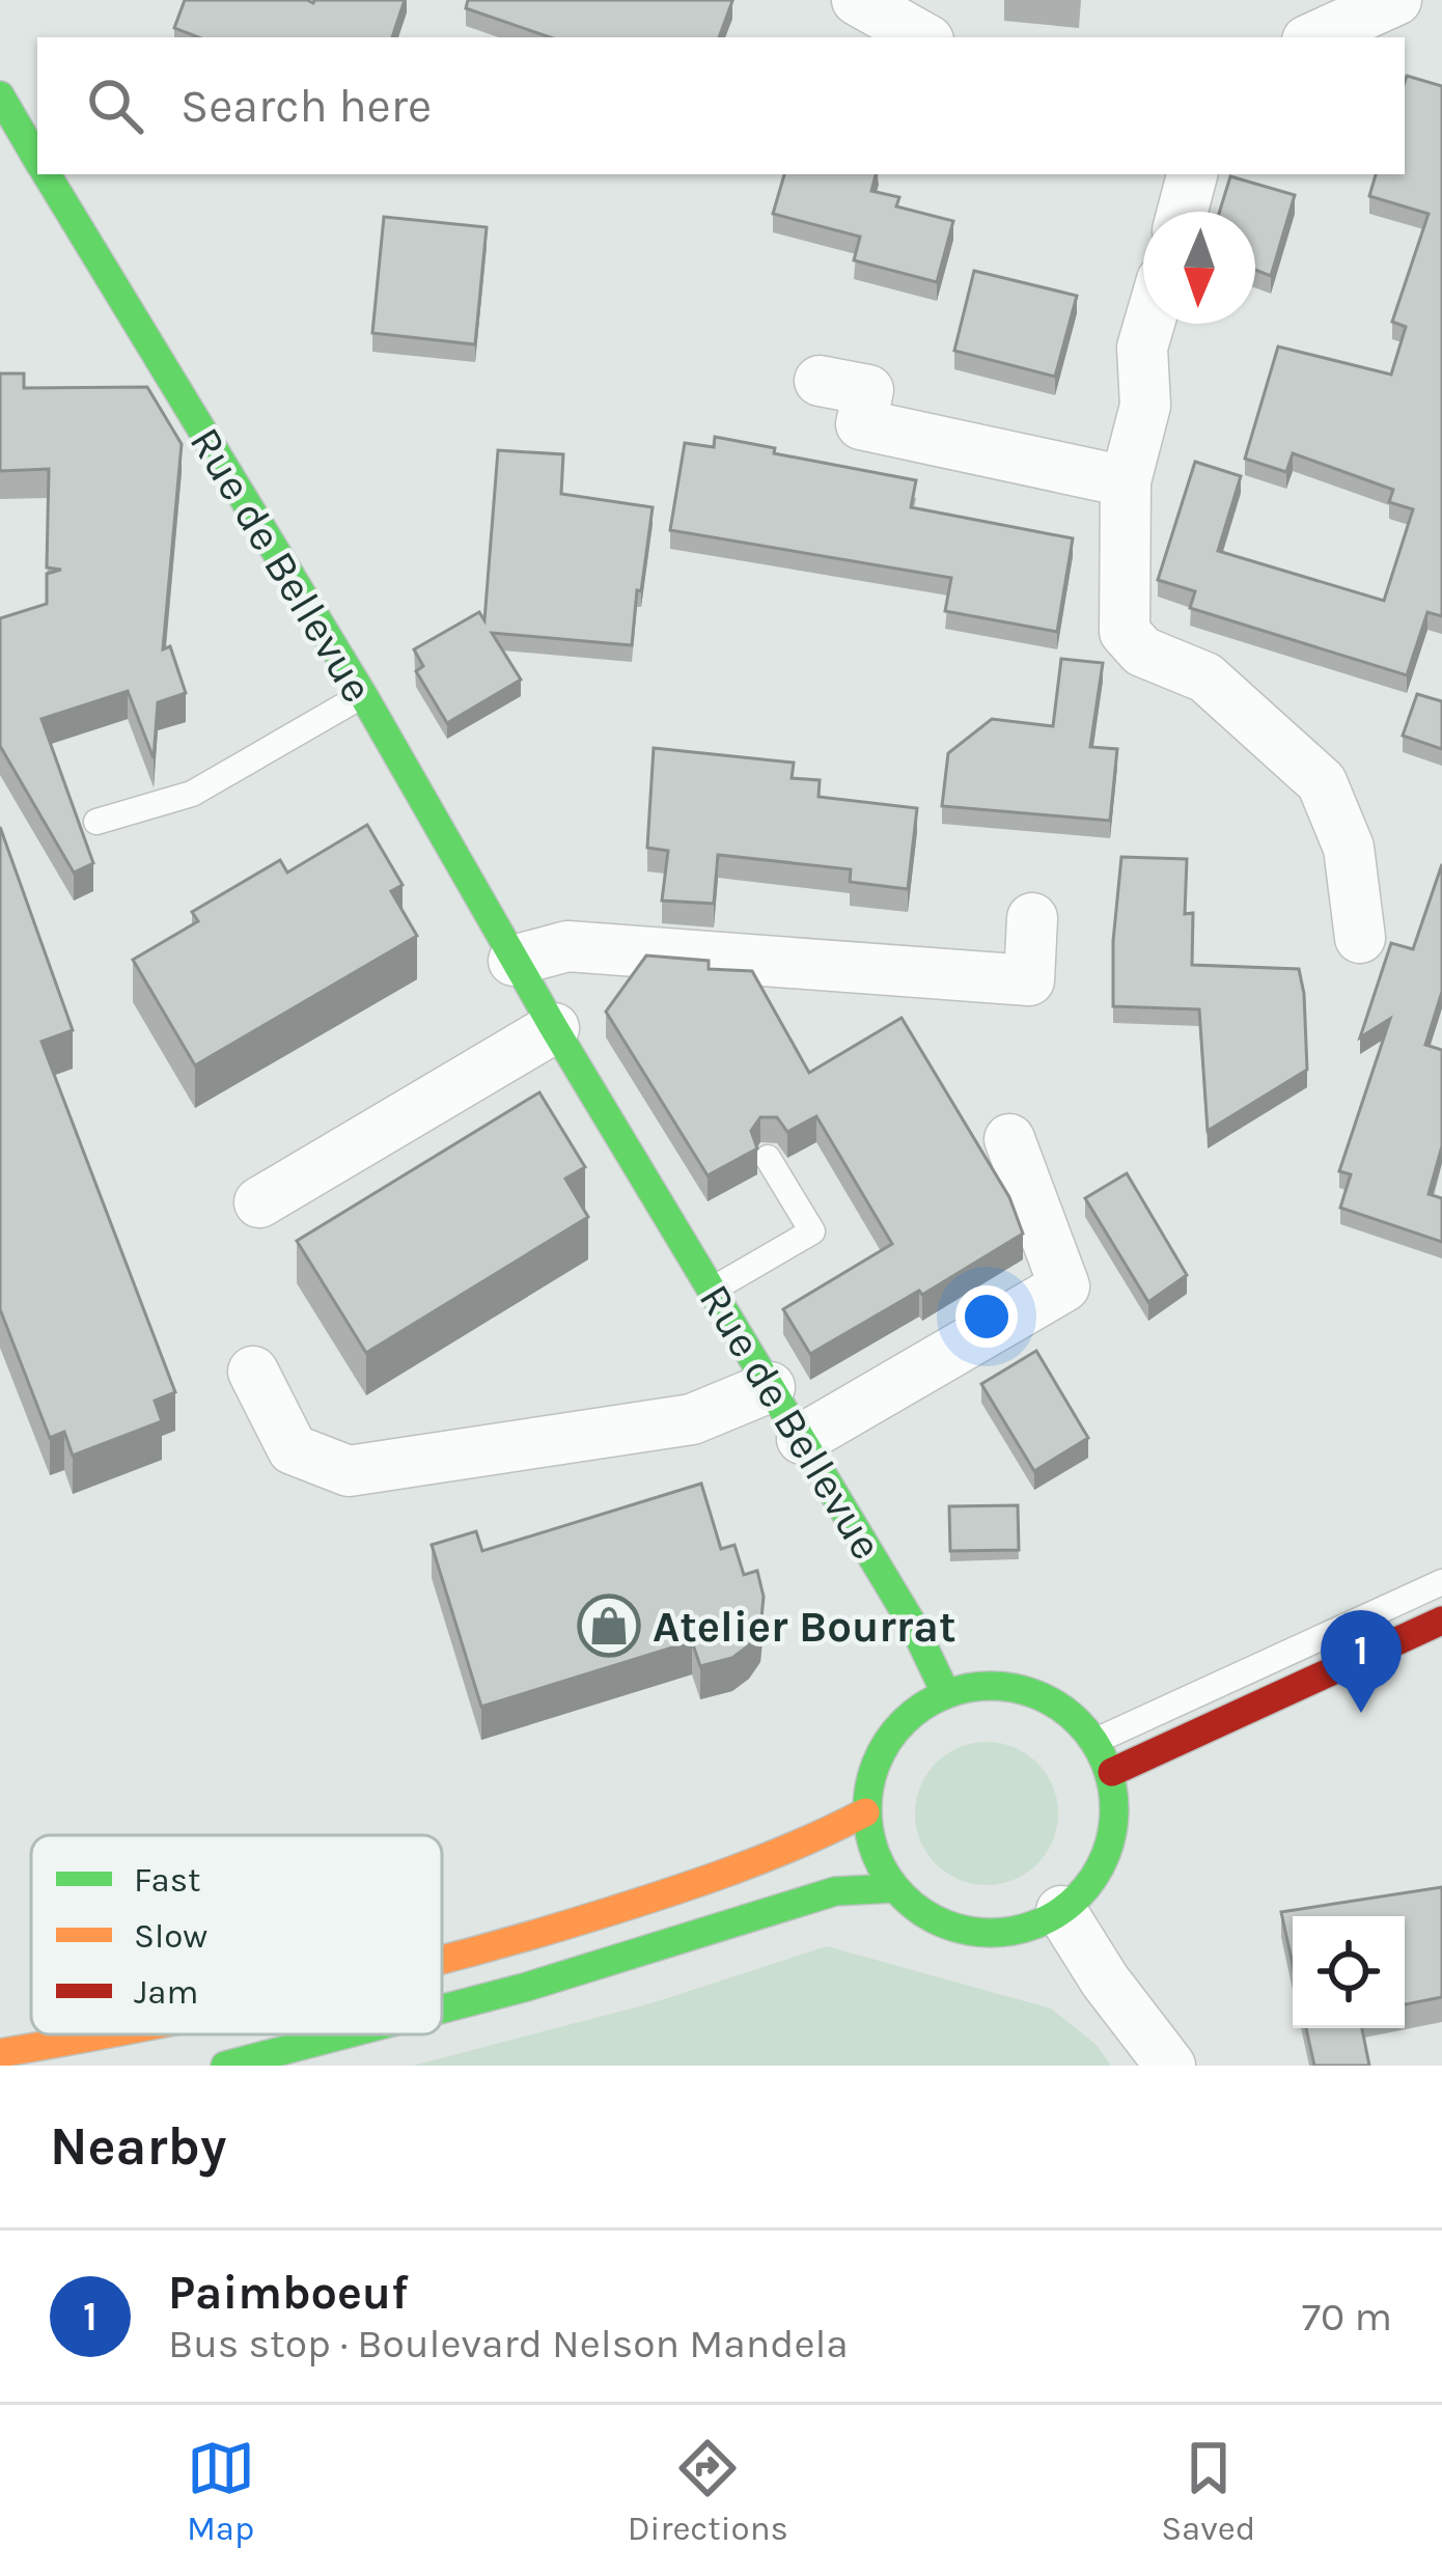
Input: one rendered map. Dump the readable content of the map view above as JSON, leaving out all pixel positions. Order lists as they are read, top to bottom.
{
  "streets": {
    "street": ["Rue de Bellevue"]
  },
  "places": {
    "shop": ["Atelier Bourrat"]
  },
  "legend": ["Fast", "Slow", "Jam"],
  "north": "bottom",
  "page": {
    "search": "Search here",
    "pins": "1",
    "heading": "Nearby",
    "list": [
      {
        "mark": "1",
        "name": "Paimboeuf",
        "note": "Bus stop · Boulevard Nelson Mandela",
        "value": "70 m"
      }
    ],
    "nav": ["Map", "Directions", "Saved"]
  }
}
